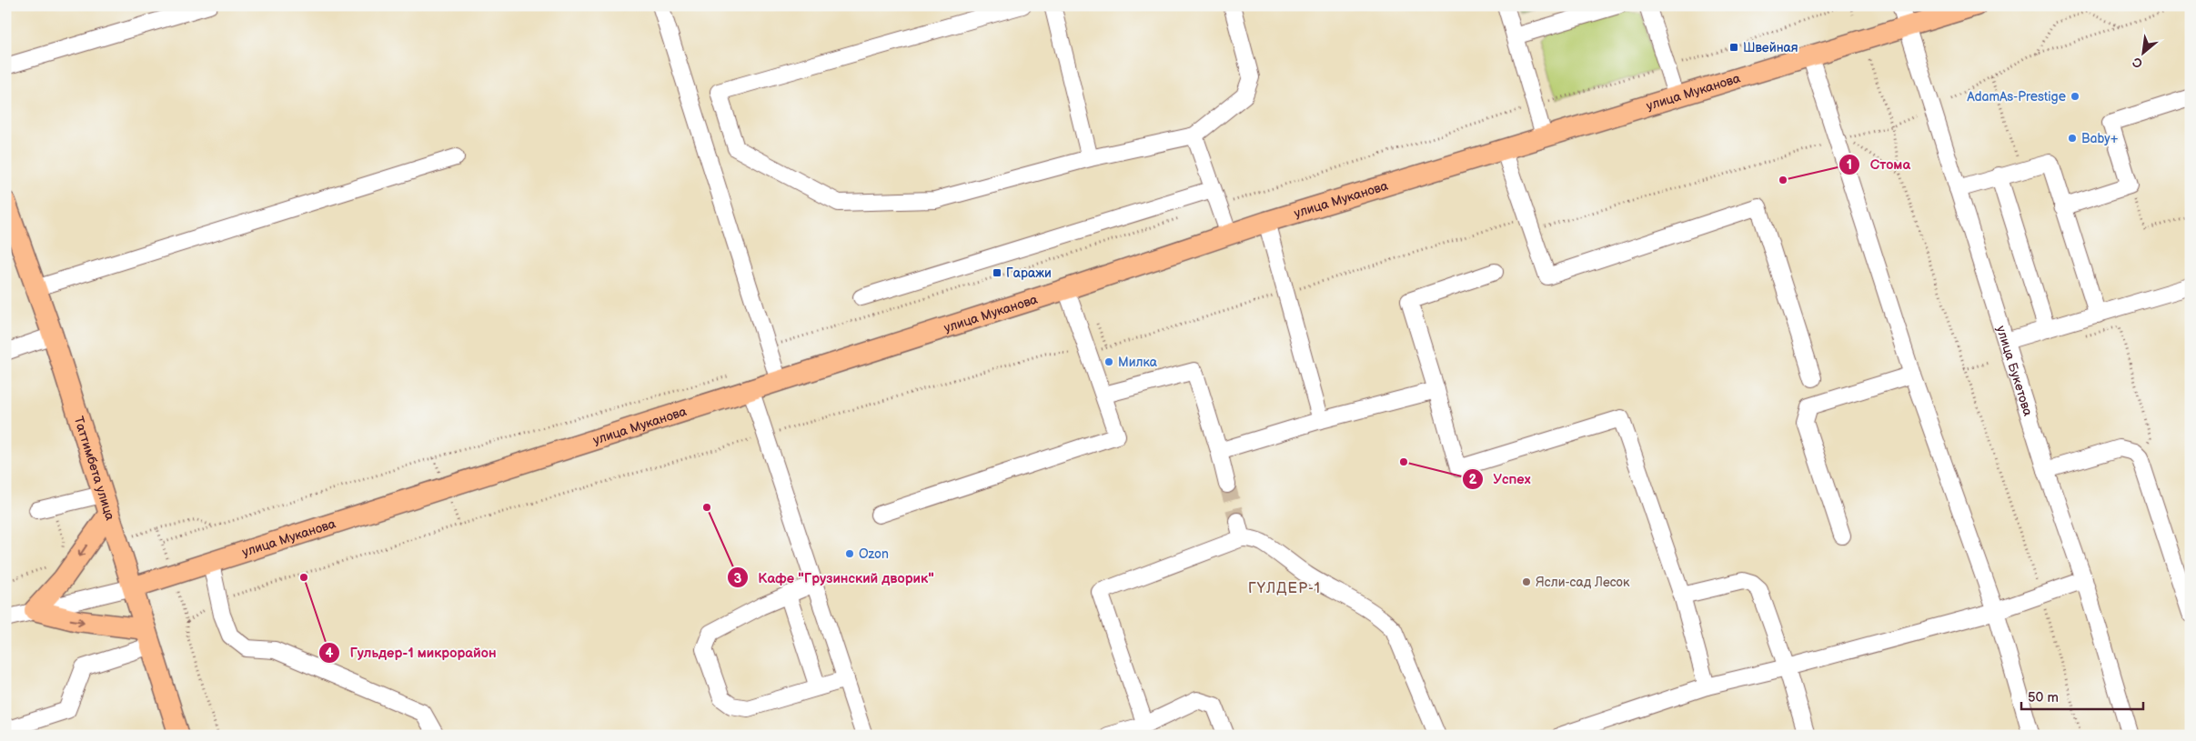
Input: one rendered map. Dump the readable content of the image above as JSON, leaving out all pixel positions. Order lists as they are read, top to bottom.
{
  "streets": {
    "main road": ["улица Муканова", "Таттимбета улица"],
    "street": ["улица Букетова"]
  },
  "crossings": [
    ["улица Муканова", "улица Букетова"],
    ["улица Муканова", "Таттимбета улица"]
  ],
  "districts": ["ГҮЛДЕР-1"],
  "places": {
    "transit": ["Швейная", "Гаражи"],
    "other": [
      "AdamAs-Prestige",
      "Baby+",
      "Стома",
      "Милка",
      "Успех",
      "Кафе \"Грузинский дворик\"",
      "Ozon",
      "Гульдер-1 микрорайон",
      "Ясли-сад Лесок"
    ]
  },
  "scale_bar": "50 m",
  "north": "bottom left"
}
